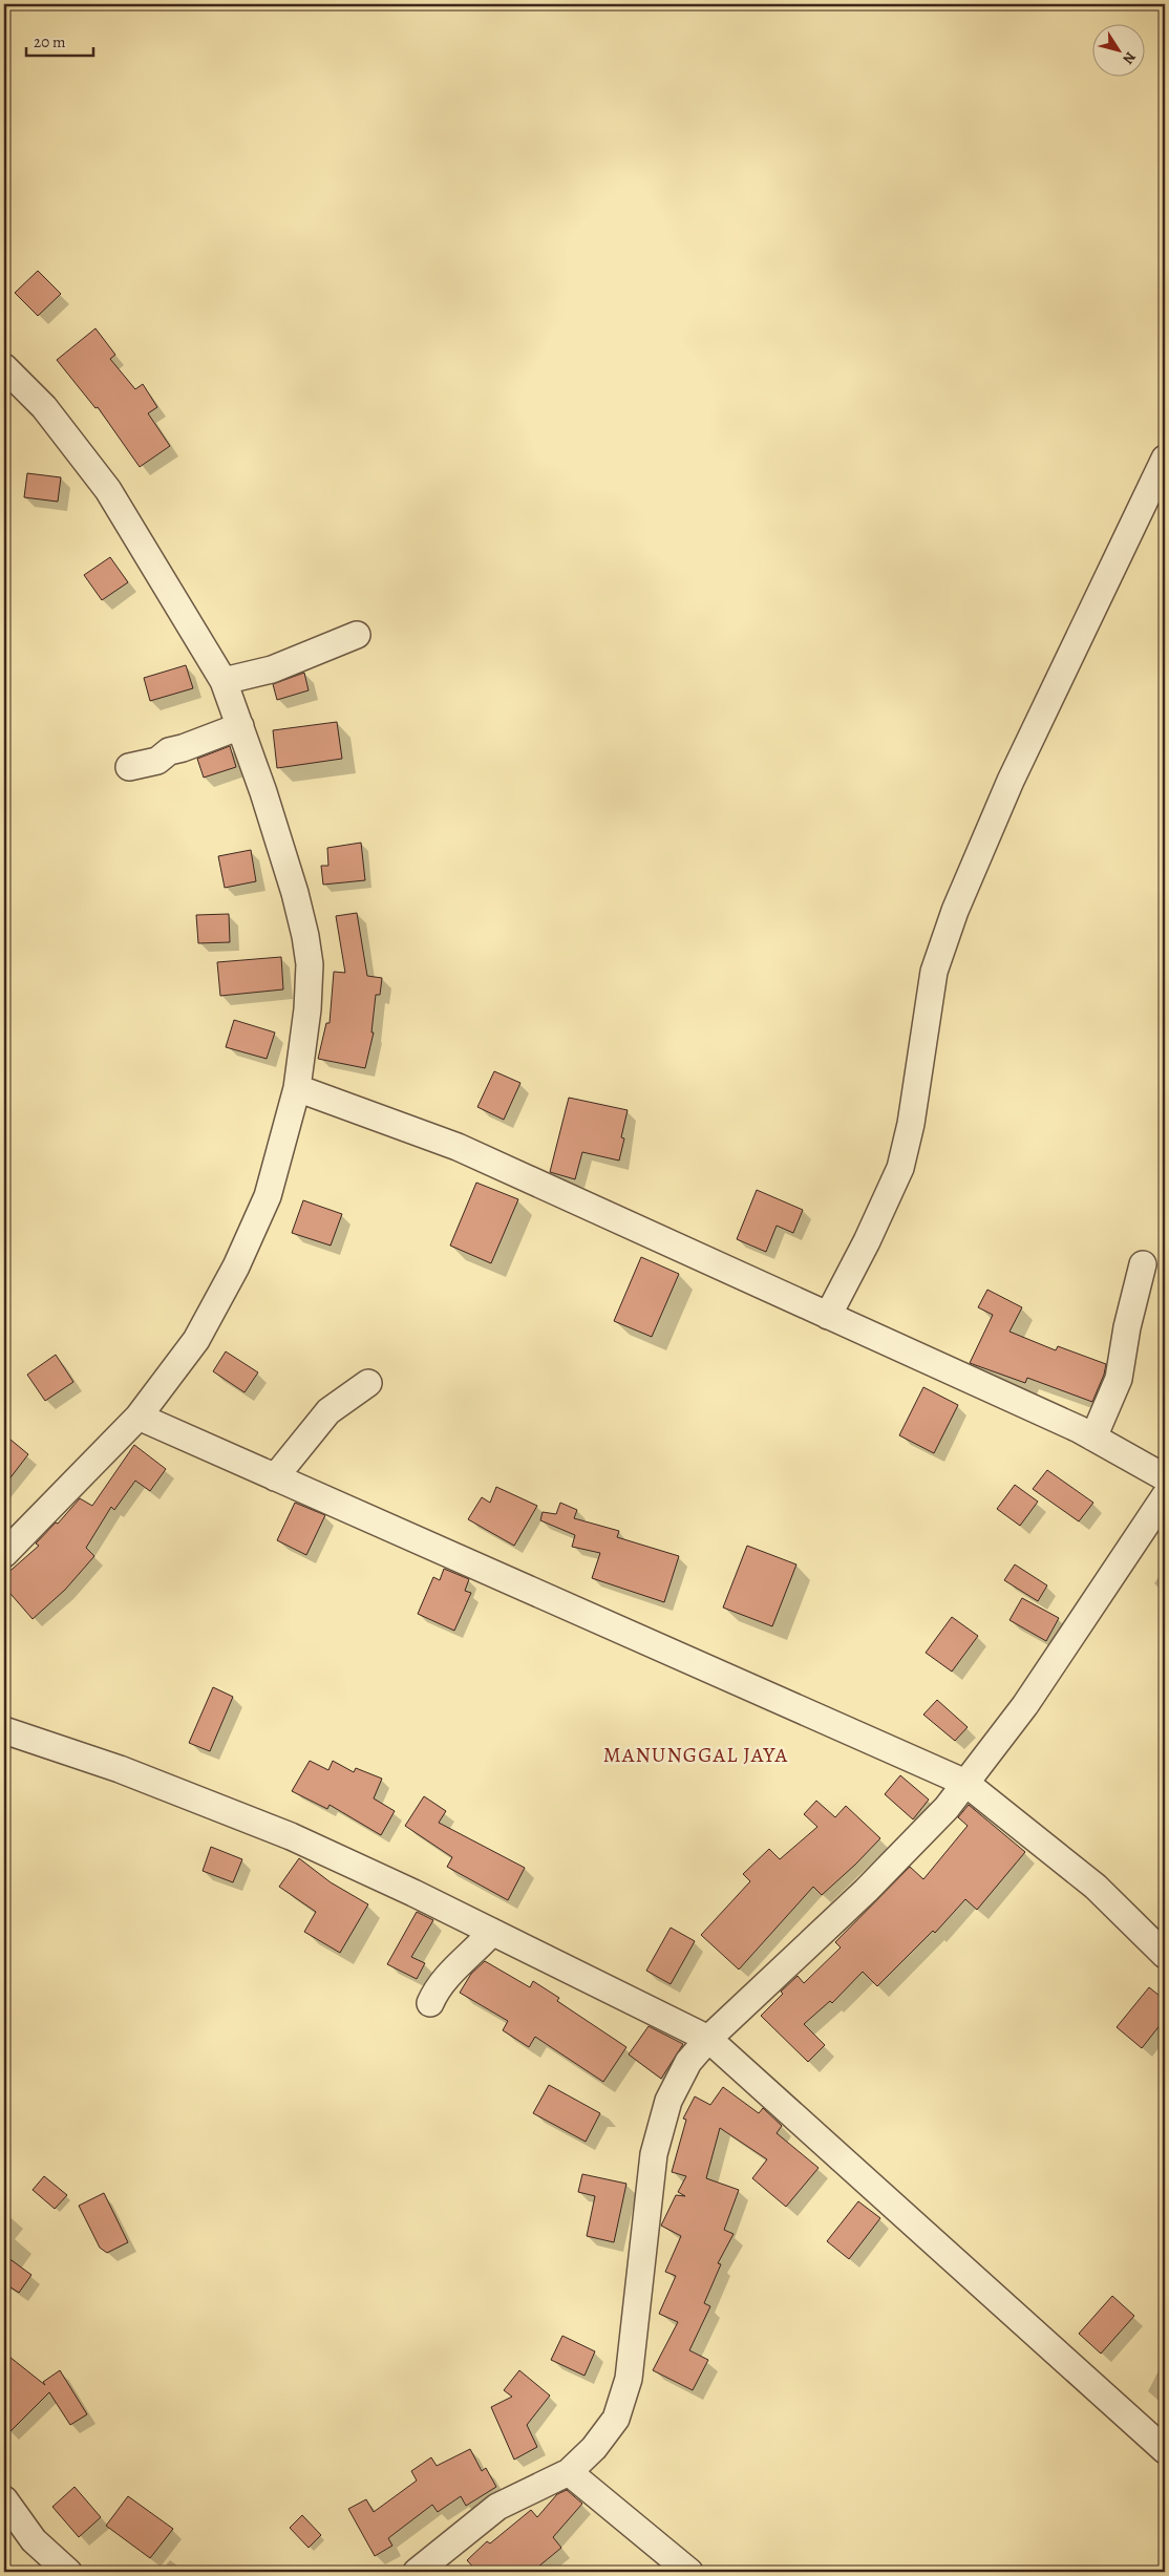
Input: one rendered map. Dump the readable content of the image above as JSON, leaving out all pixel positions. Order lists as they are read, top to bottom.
{
  "districts": ["MANUNGGAL JAYA"],
  "scale_bar": "20 m",
  "north": "bottom right"
}
